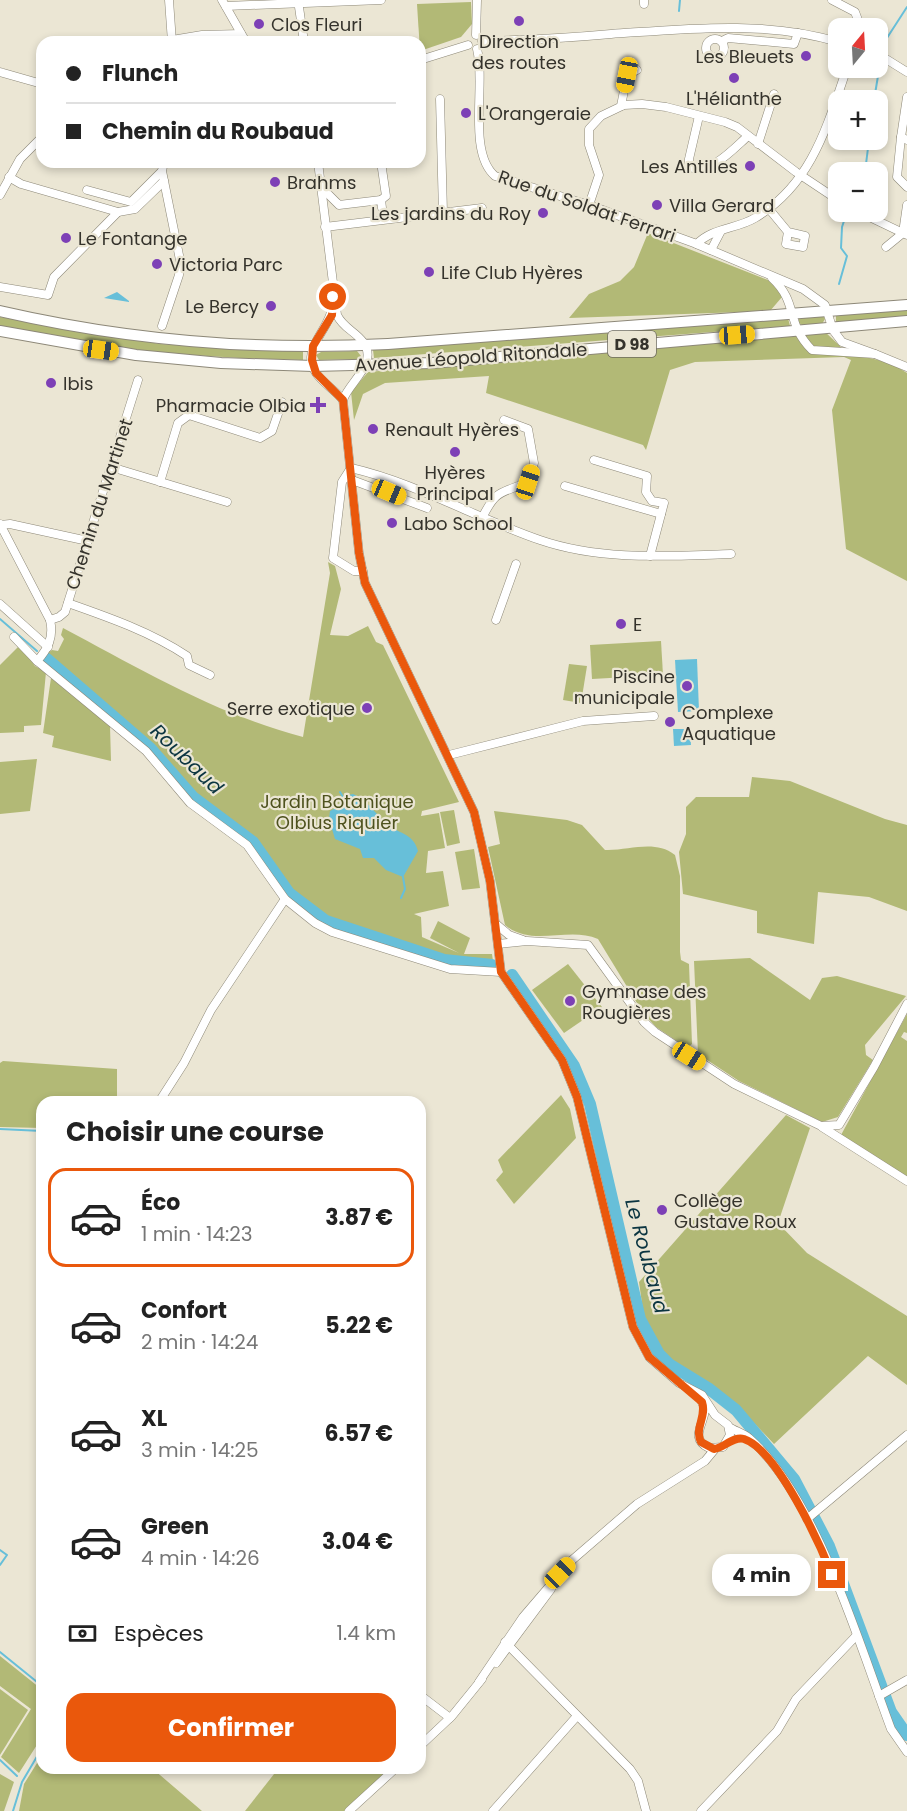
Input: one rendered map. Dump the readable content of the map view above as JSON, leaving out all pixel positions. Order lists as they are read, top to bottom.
{
  "streets": {
    "highway": ["D 98", "Avenue Léopold Ritondale"],
    "street": ["Rue du Soldat Ferrari", "Chemin du Martinet"]
  },
  "crossings": [
    ["Rue du Soldat Ferrari", "Avenue Léopold Ritondale"]
  ],
  "water": ["Roubaud", "Le Roubaud"],
  "parks": ["Jardin Botanique Olbius Riquier"],
  "places": {
    "other": [
      "Direction des routes",
      "Clos Fleuri",
      "Les Bleuets",
      "L'Hélianthe",
      "L'Orangeraie",
      "Les Antilles",
      "Brahms",
      "Villa Gerard",
      "Les jardins du Roy",
      "Le Fontange",
      "Victoria Parc",
      "Life Club Hyères",
      "Le Bercy",
      "Ibis",
      "Renault Hyères",
      "Hyères Principal",
      "Labo School",
      "E",
      "Piscine municipale",
      "Serre exotique",
      "Complexe Aquatique",
      "Gymnase des Rougières",
      "Collège Gustave Roux"
    ],
    "health": ["Pharmacie Olbia"]
  },
  "north": "top",
  "page": {
    "map_buttons": ["+", "−"],
    "banner": ["Flunch", "Chemin du Roubaud"],
    "heading": "Choisir une course",
    "list": [
      {
        "name": "Éco",
        "note": "1 min · 14:23",
        "value": "3.87 €"
      },
      {
        "name": "Confort",
        "note": "2 min · 14:24",
        "value": "5.22 €"
      },
      {
        "name": "XL",
        "note": "3 min · 14:25",
        "value": "6.57 €"
      },
      {
        "name": "Green",
        "note": "4 min · 14:26",
        "value": "3.04 €"
      }
    ],
    "bubble": "4 min",
    "pay": ["Espèces", "1.4 km"],
    "buttons": "Confirmer"
  }
}
